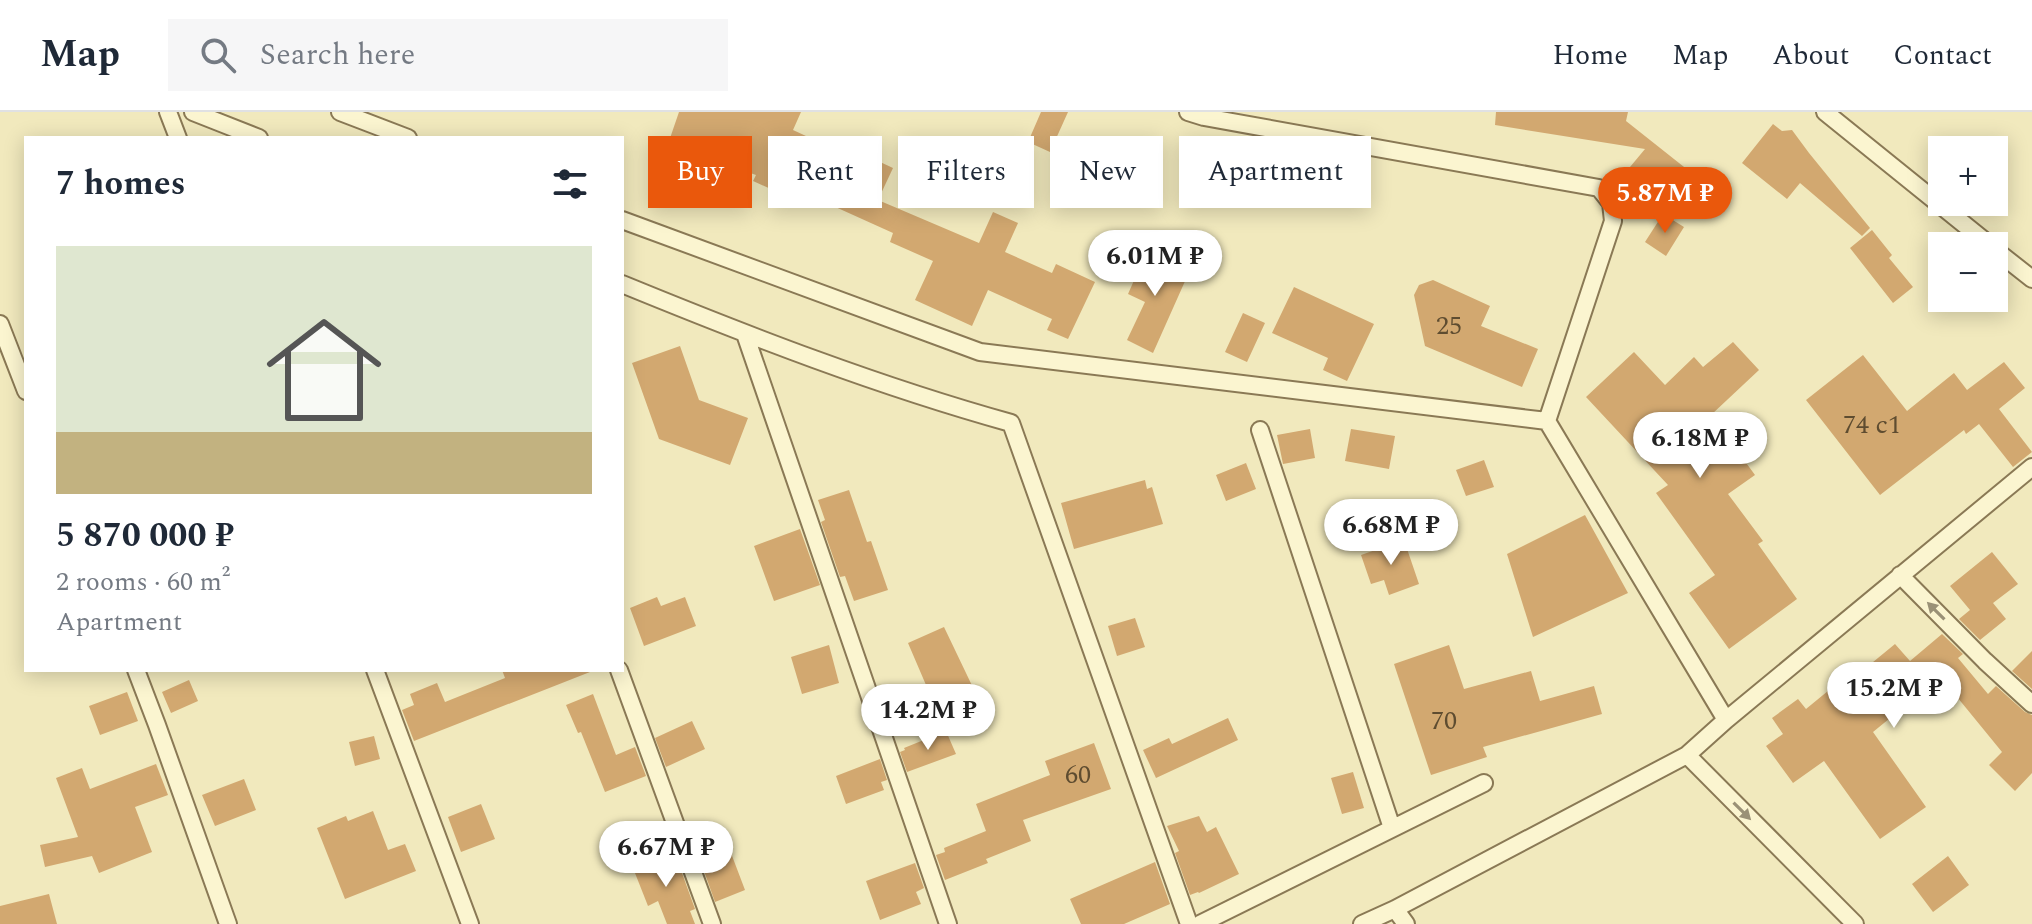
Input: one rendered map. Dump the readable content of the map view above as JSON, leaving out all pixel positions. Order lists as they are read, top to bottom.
{
  "house_numbers": [
    "25",
    "74 с1",
    "70",
    "60"
  ],
  "page": {
    "header": "Map",
    "search": "Search here",
    "nav": [
      "Home",
      "Map",
      "About",
      "Contact"
    ],
    "map_buttons": ["+", "−"],
    "chip": [
      "Buy",
      "Rent",
      "Filters",
      "New",
      "Apartment"
    ],
    "heading": "7 homes",
    "price": [
      "5.87M ₽",
      "6.01M ₽",
      "6.18M ₽",
      "6.68M ₽",
      "15.2M ₽",
      "14.2M ₽",
      "6.67M ₽"
    ],
    "list": [
      {
        "name": "5 870 000 ₽",
        "note": "2 rooms · 60 m² · Apartment"
      }
    ]
  }
}
